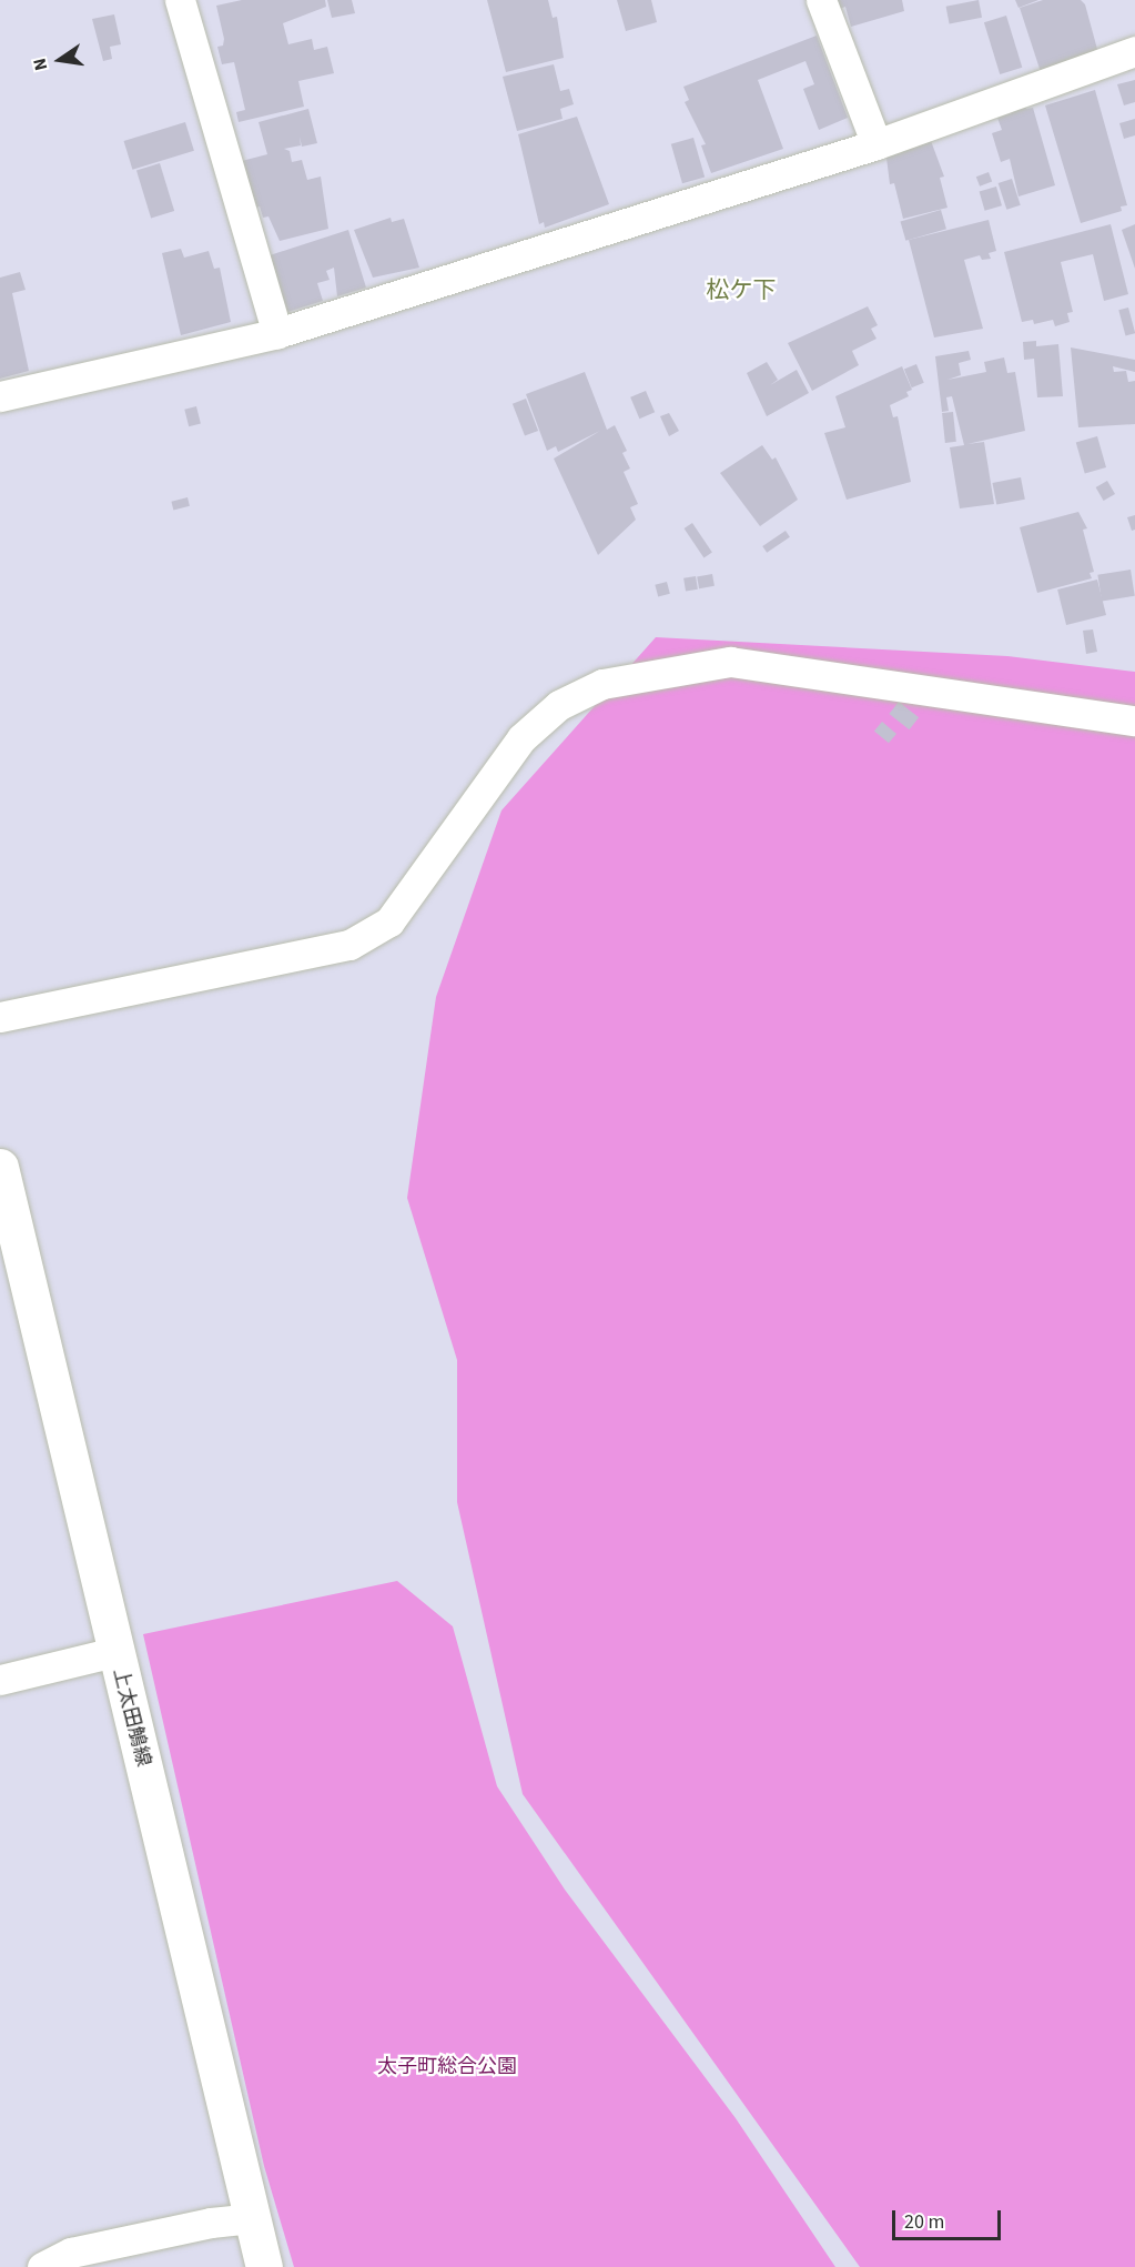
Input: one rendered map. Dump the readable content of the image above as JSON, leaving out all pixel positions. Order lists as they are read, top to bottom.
{
  "streets": {
    "main road": ["上太田鵤線"]
  },
  "districts": ["松ケ下"],
  "parks": ["太子町総合公園"],
  "scale_bar": "20 m",
  "north": "left"
}
